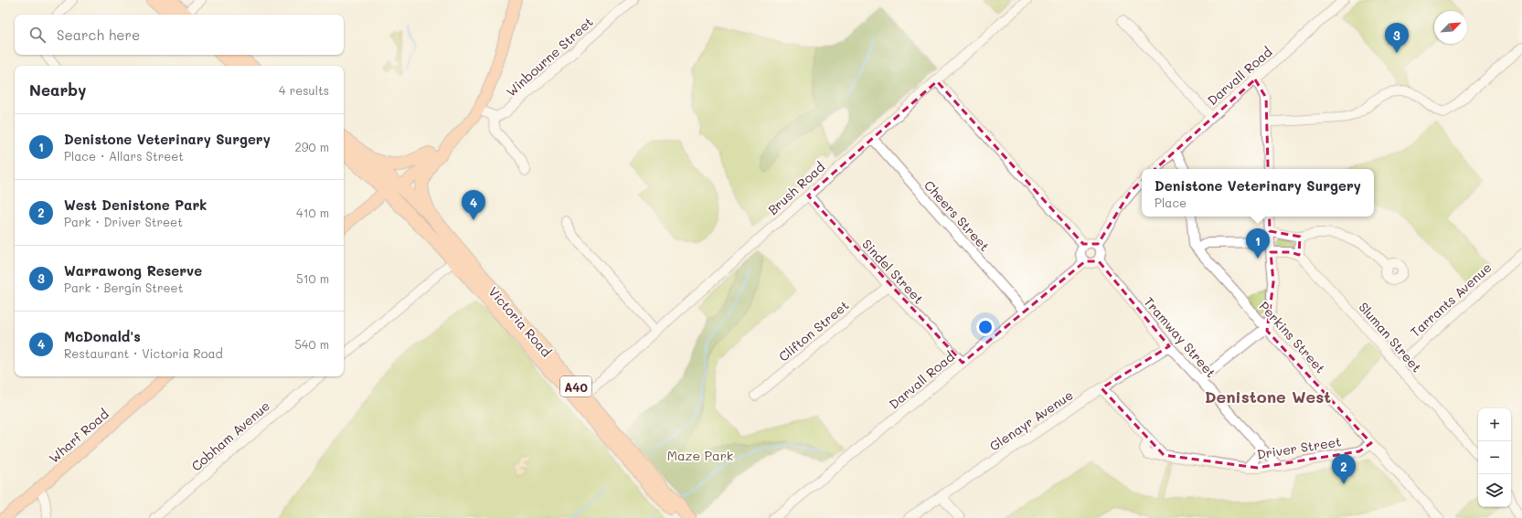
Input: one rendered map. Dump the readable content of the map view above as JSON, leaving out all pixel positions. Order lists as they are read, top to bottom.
{
  "streets": {
    "highway": ["Victoria Road", "A40"],
    "main road": ["Wharf Road"],
    "street": [
      "Winbourne Street",
      "Darvall Road",
      "Brush Road",
      "Cheers Street",
      "Sindel Street",
      "Tarrants Avenue",
      "Clifton Street",
      "Tramway Street",
      "Perkins Street",
      "Sluman Street",
      "Glenayr Avenue",
      "Cobham Avenue",
      "Driver Street"
    ]
  },
  "crossings": [
    ["Darvall Road", "Cheers Street"],
    ["Darvall Road", "Sindel Street"],
    ["Darvall Road", "Tramway Street"],
    ["Brush Road", "Cheers Street"],
    ["Brush Road", "Sindel Street"],
    ["Brush Road", "Victoria Road"],
    ["Sindel Street", "Clifton Street"],
    ["Tarrants Avenue", "Sluman Street"],
    ["Tramway Street", "Glenayr Avenue"],
    ["Tramway Street", "Driver Street"],
    ["Perkins Street", "Driver Street"],
    ["Glenayr Avenue", "Driver Street"]
  ],
  "districts": ["Denistone West"],
  "parks": ["Maze Park"],
  "north": "top right",
  "page": {
    "search": "Search here",
    "pins": [
      "3",
      "4",
      "1",
      "2"
    ],
    "heading": ["Nearby", "4 results"],
    "list": [
      {
        "mark": "1",
        "name": "Denistone Veterinary Surgery",
        "note": "Place · Allars Street",
        "value": "290 m"
      },
      {
        "mark": "2",
        "name": "West Denistone Park",
        "note": "Park · Driver Street",
        "value": "410 m"
      },
      {
        "mark": "3",
        "name": "Warrawong Reserve",
        "note": "Park · Bergin Street",
        "value": "510 m"
      },
      {
        "mark": "4",
        "name": "McDonald's",
        "note": "Restaurant · Victoria Road",
        "value": "540 m"
      }
    ],
    "popup": ["Denistone Veterinary Surgery", "Place"],
    "map_buttons": ["+", "−"]
  }
}
